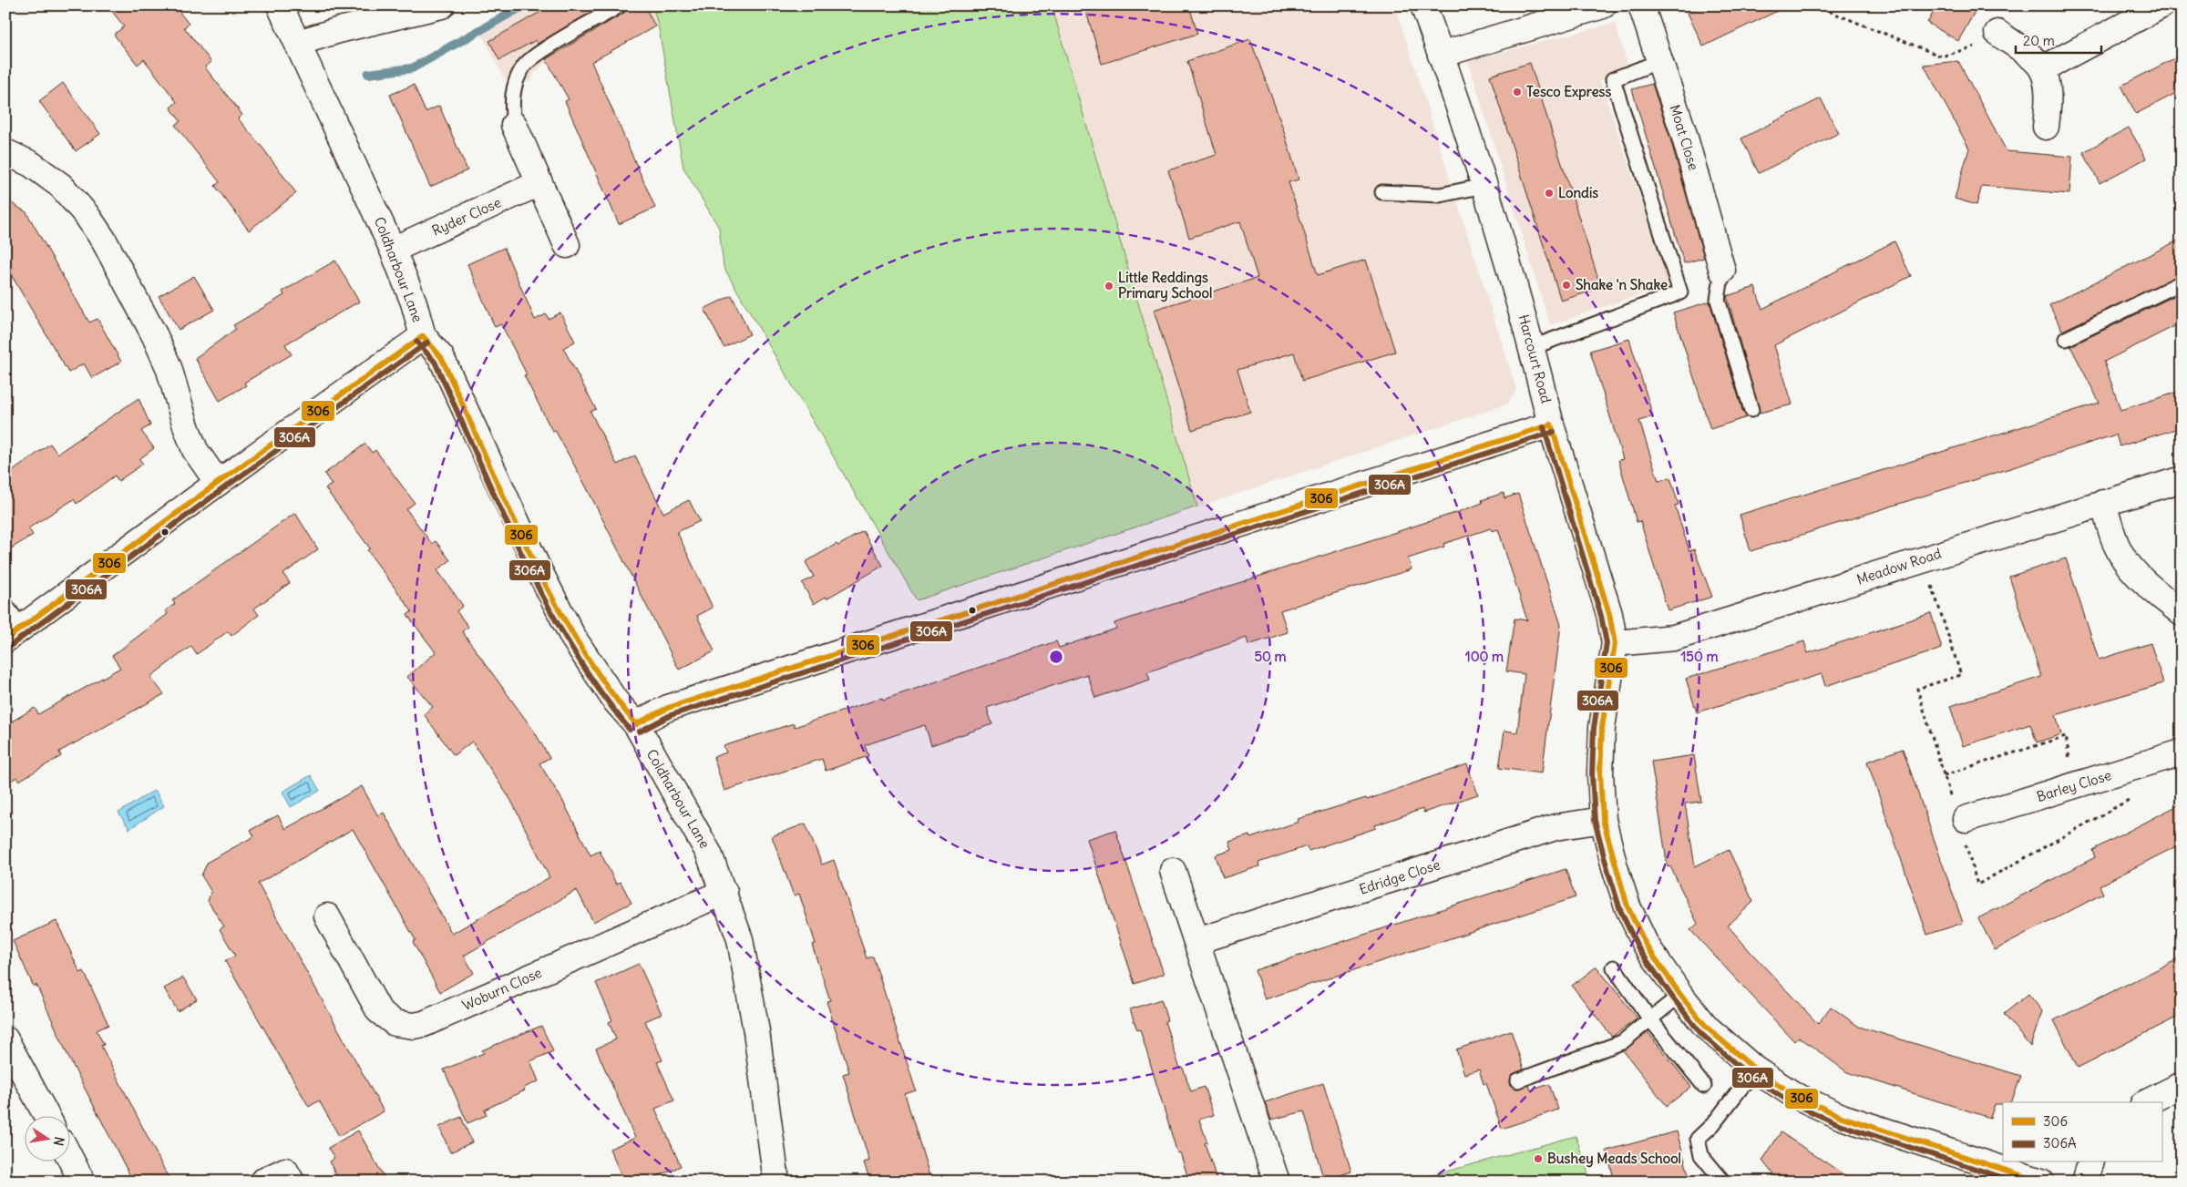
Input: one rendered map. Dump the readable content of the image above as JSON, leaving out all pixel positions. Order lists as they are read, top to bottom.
{
  "streets": {
    "street": [
      "Moat Close",
      "Ryder Close",
      "Coldharbour Lane",
      "Harcourt Road",
      "Meadow Road",
      "Barley Close",
      "Edridge Close",
      "Woburn Close"
    ]
  },
  "crossings": [
    ["Ryder Close", "Coldharbour Lane"],
    ["Coldharbour Lane", "Woburn Close"],
    ["Harcourt Road", "Meadow Road"],
    ["Harcourt Road", "Edridge Close"]
  ],
  "places": [
    "Tesco Express",
    "Londis",
    "Shake 'n Shake",
    "Little Reddings Primary School",
    "Bushey Meads School"
  ],
  "lines": ["transit line 306", "transit line 306A"],
  "legend": ["306", "306A"],
  "scale_bar": "20 m",
  "north": "right",
  "rings": ["50 m", "100 m", "150 m"]
}
